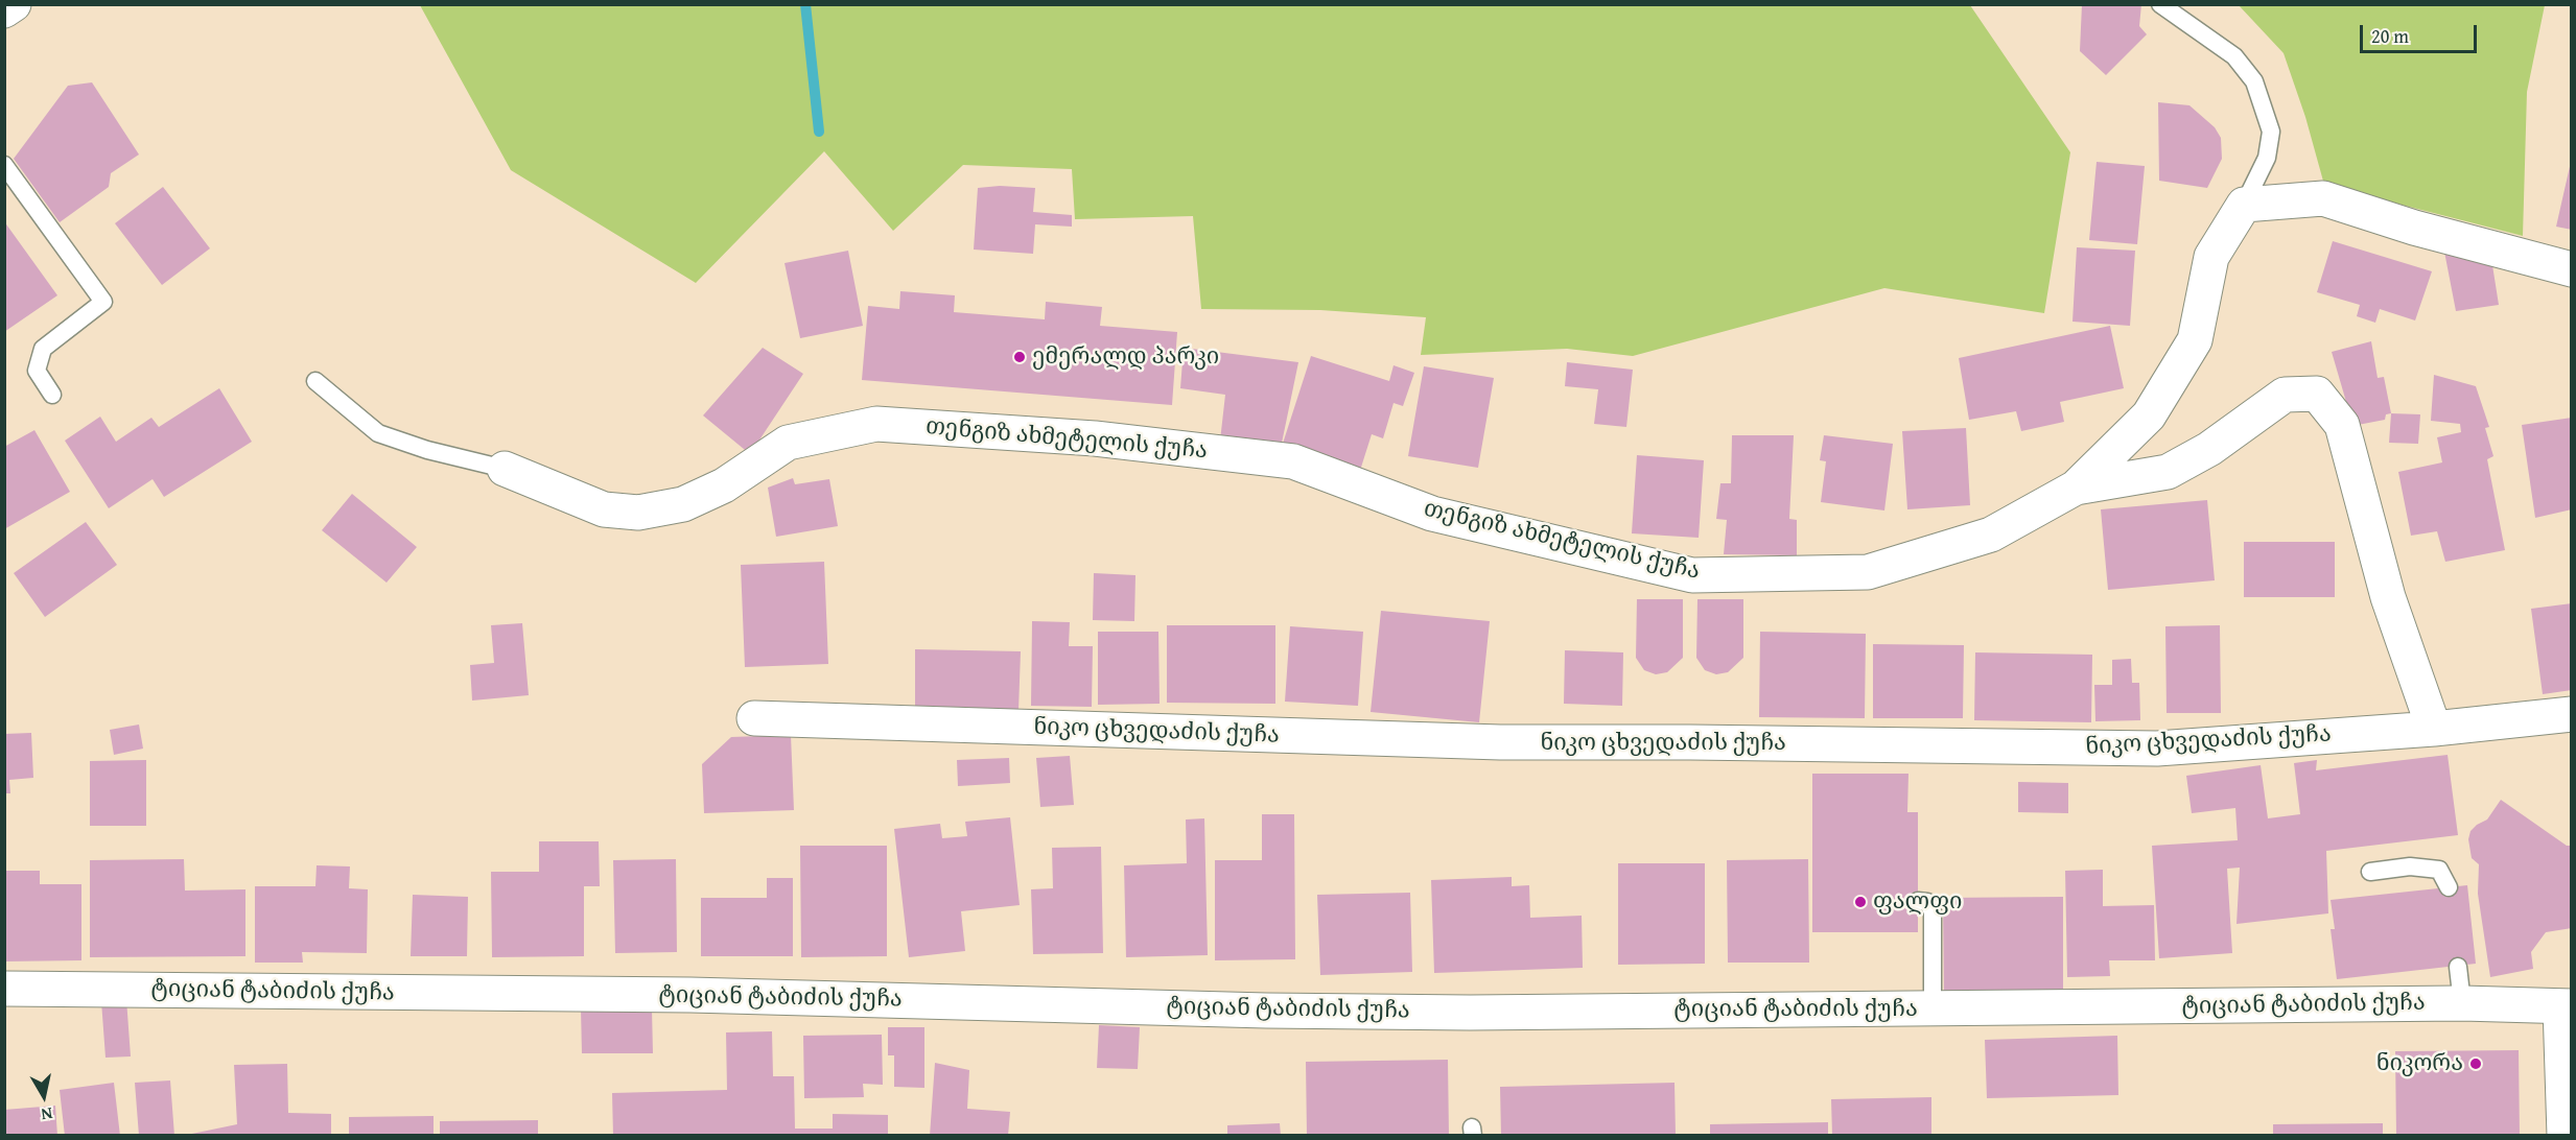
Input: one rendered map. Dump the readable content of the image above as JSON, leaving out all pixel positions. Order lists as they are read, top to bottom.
{
  "streets": {
    "street": ["თენგიზ ახმეტელის ქუჩა", "ნიკო ცხვედაძის ქუჩა", "ტიციან ტაბიძის ქუჩა"]
  },
  "places": ["ემერალდ პარკი", "ფალფი", "ნიკორა"],
  "scale_bar": "20 m",
  "north": "bottom"
}
